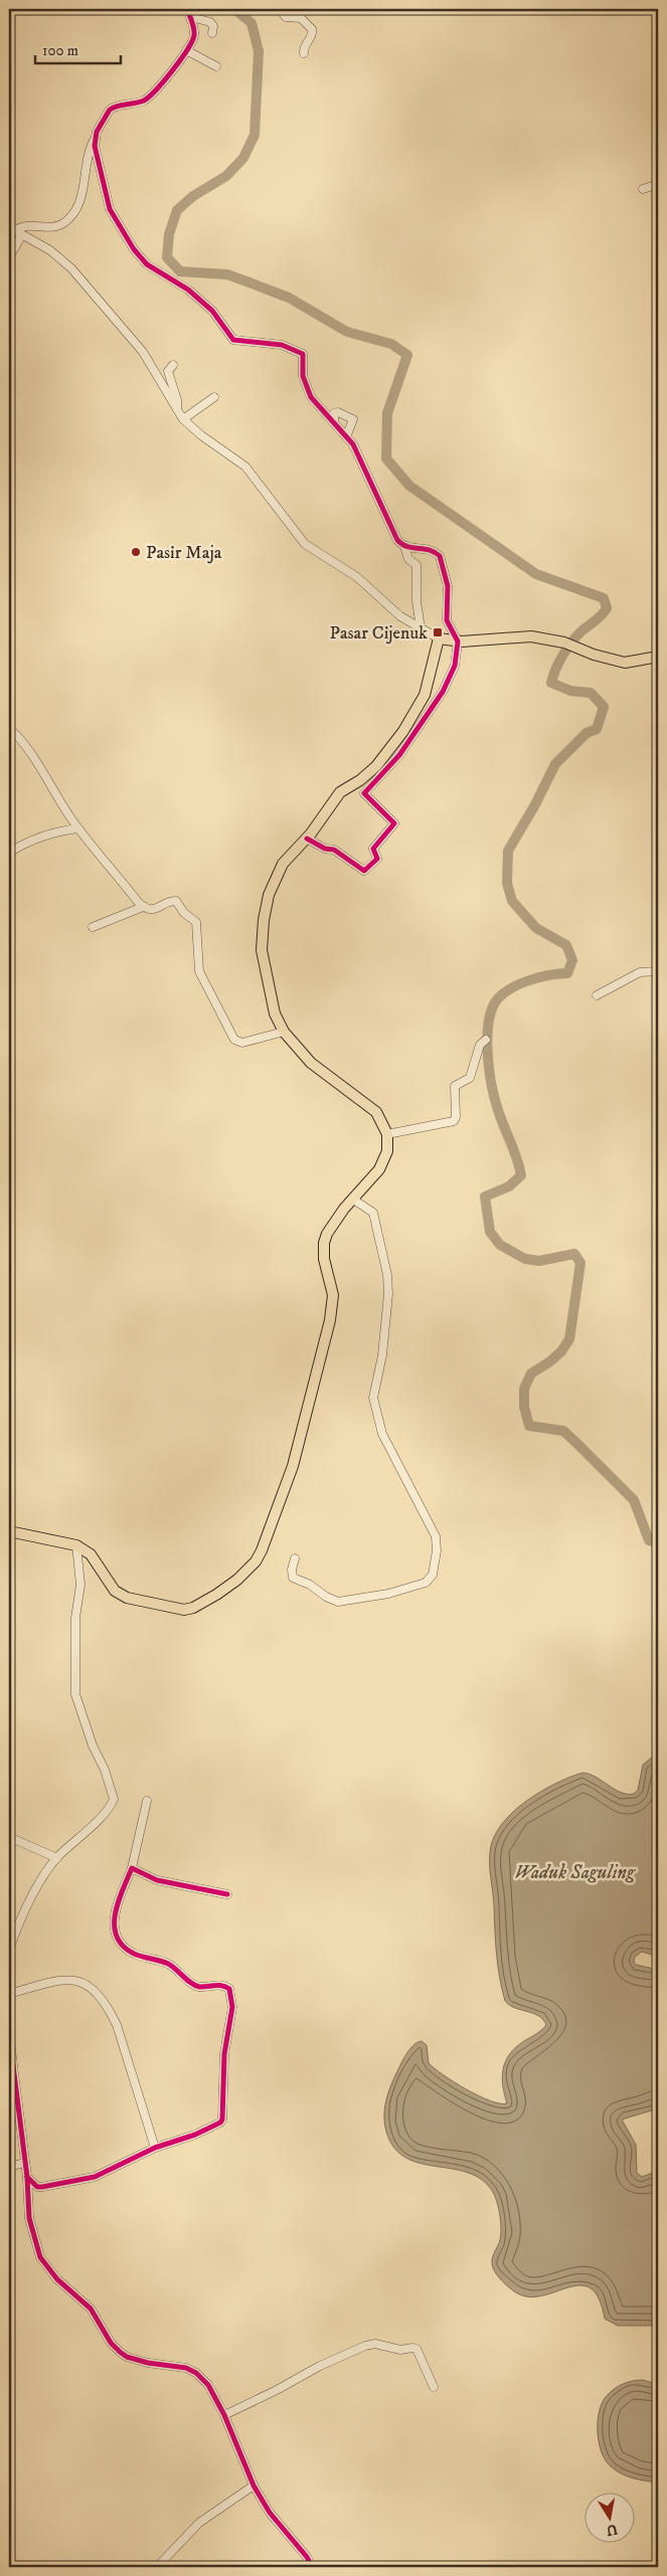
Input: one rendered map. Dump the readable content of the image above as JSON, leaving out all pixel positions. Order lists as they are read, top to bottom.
{
  "water": ["Waduk Saguling"],
  "places": {
    "other": ["Pasir Maja"],
    "transit": ["Pasar Cijenuk"]
  },
  "scale_bar": "100 m",
  "north": "bottom"
}
